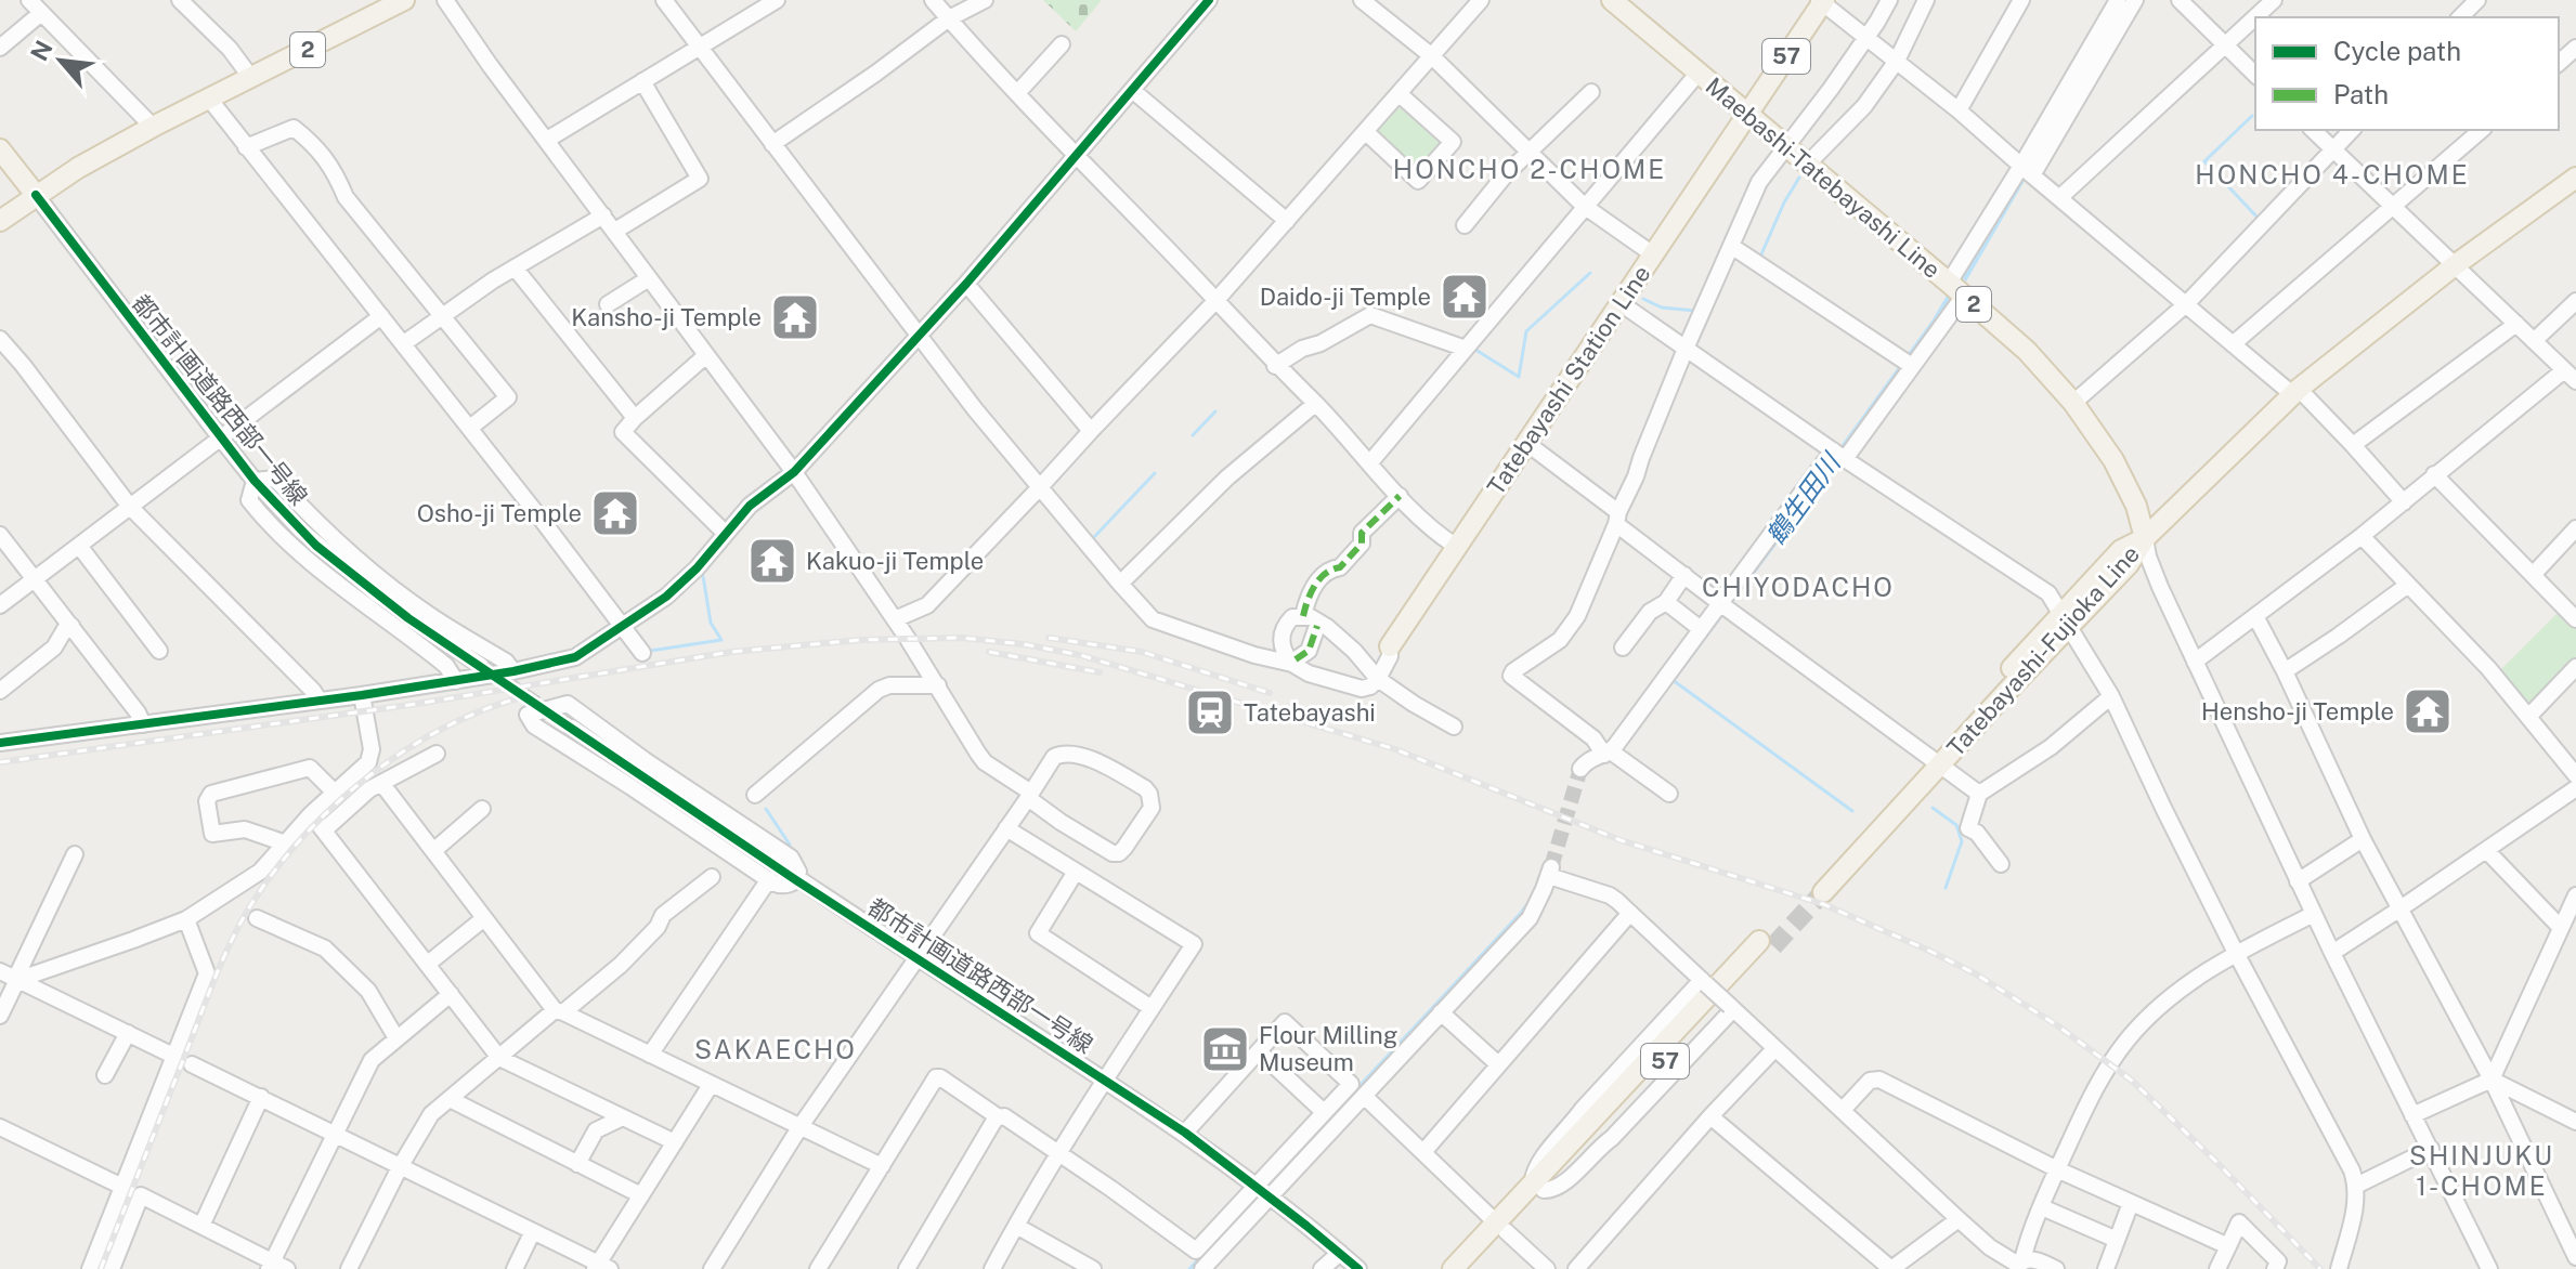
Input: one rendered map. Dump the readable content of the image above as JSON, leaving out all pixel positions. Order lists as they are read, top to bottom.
{
  "streets": {
    "main road": [
      "2",
      "57",
      "Maebashi-Tatebayashi Line",
      "Tatebayashi Station Line",
      "Tatebayashi-Fujioka Line"
    ],
    "street": ["都市計画道路西部一号線"]
  },
  "crossings": [
    ["2", "都市計画道路西部一号線"],
    ["57", "Maebashi-Tatebayashi Line"],
    ["57", "Tatebayashi Station Line"],
    ["Maebashi-Tatebayashi Line", "Tatebayashi Station Line"],
    ["Maebashi-Tatebayashi Line", "Tatebayashi-Fujioka Line"]
  ],
  "districts": [
    "HONCHO 2-CHOME",
    "HONCHO 4-CHOME",
    "CHIYODACHO",
    "SAKAECHO",
    "SHINJUKU 1-CHOME"
  ],
  "water": ["鶴生田川"],
  "places": {
    "temple": [
      "Daido-ji Temple",
      "Kansho-ji Temple",
      "Osho-ji Temple",
      "Kakuo-ji Temple",
      "Hensho-ji Temple"
    ],
    "station": ["Tatebayashi"],
    "museum": ["Flour Milling Museum"]
  },
  "legend": ["Cycle path", "Path"],
  "north": "top left"
}
